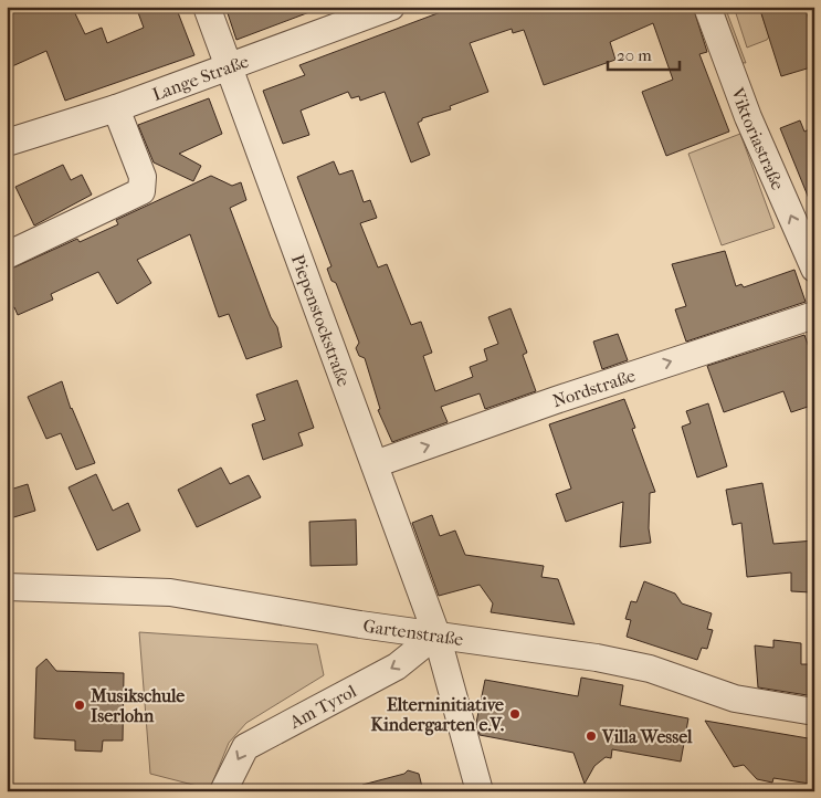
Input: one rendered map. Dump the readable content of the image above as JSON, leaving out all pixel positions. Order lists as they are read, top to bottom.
{
  "streets": {
    "street": [
      "Lange Straße",
      "Viktoriastraße",
      "Piepenstockstraße",
      "Nordstraße",
      "Gartenstraße",
      "Am Tyrol"
    ]
  },
  "crossings": [
    ["Lange Straße", "Piepenstockstraße"],
    ["Piepenstockstraße", "Nordstraße"],
    ["Piepenstockstraße", "Gartenstraße"],
    ["Piepenstockstraße", "Am Tyrol"],
    ["Gartenstraße", "Am Tyrol"]
  ],
  "one_way": ["Viktoriastraße", "Nordstraße", "Am Tyrol"],
  "places": ["Musikschule Iserlohn", "Elterninitiative Kindergarten e.V.", "Villa Wessel"],
  "scale_bar": "20 m"
}
